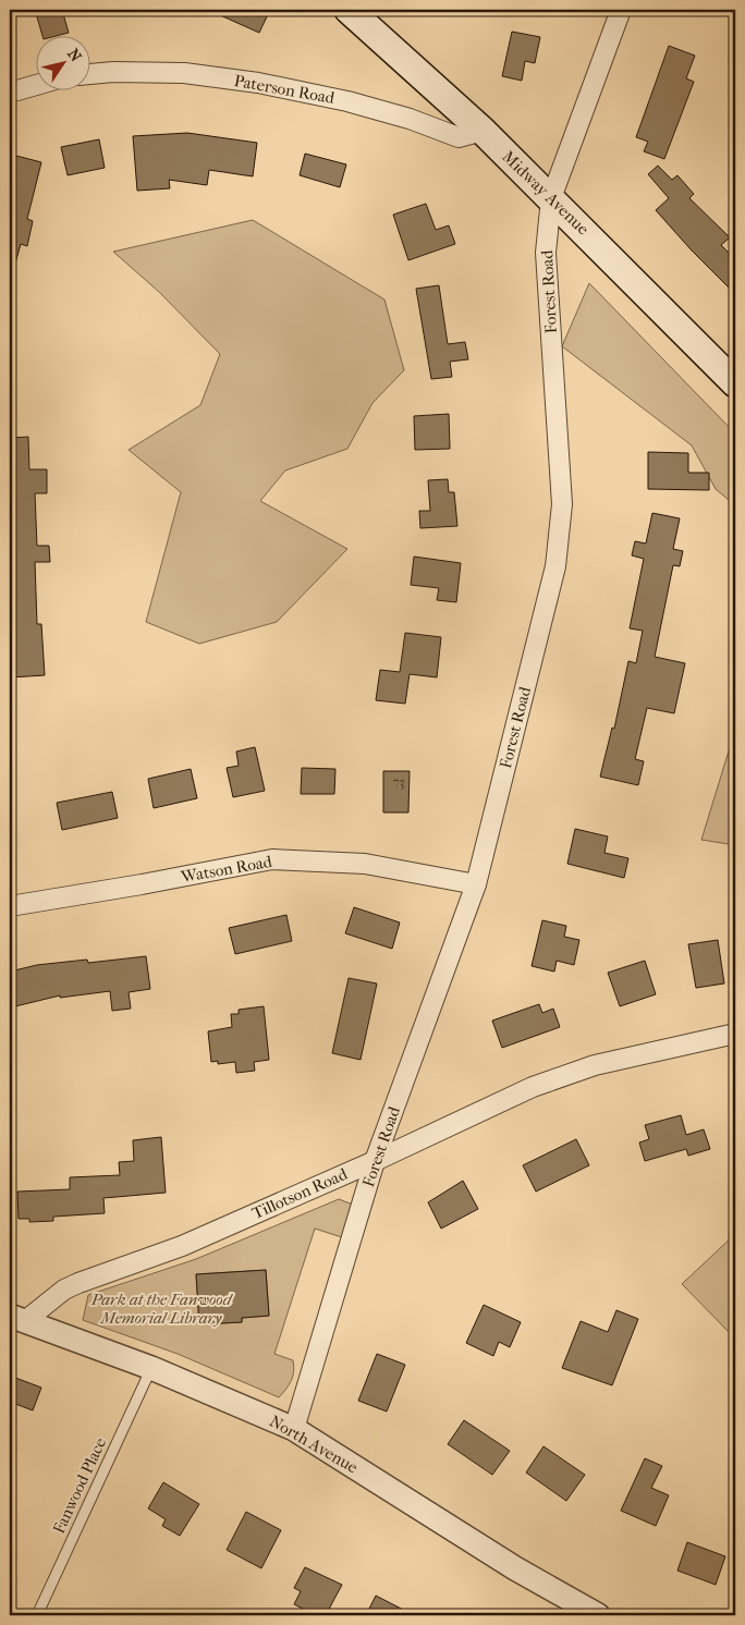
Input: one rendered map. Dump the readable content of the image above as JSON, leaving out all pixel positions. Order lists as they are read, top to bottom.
{
  "streets": {
    "main road": ["Midway Avenue"],
    "street": [
      "Paterson Road",
      "Forest Road",
      "Watson Road",
      "Tillotson Road",
      "North Avenue"
    ],
    "lane": ["Fanwood Place"]
  },
  "crossings": [
    ["Paterson Road", "Midway Avenue"],
    ["Midway Avenue", "Forest Road"],
    ["Forest Road", "Watson Road"],
    ["Forest Road", "Tillotson Road"],
    ["Forest Road", "North Avenue"],
    ["Tillotson Road", "North Avenue"],
    ["North Avenue", "Fanwood Place"]
  ],
  "parks": ["Park at the Fanwood Memorial Library"],
  "house_numbers": ["73"],
  "north": "top right"
}
